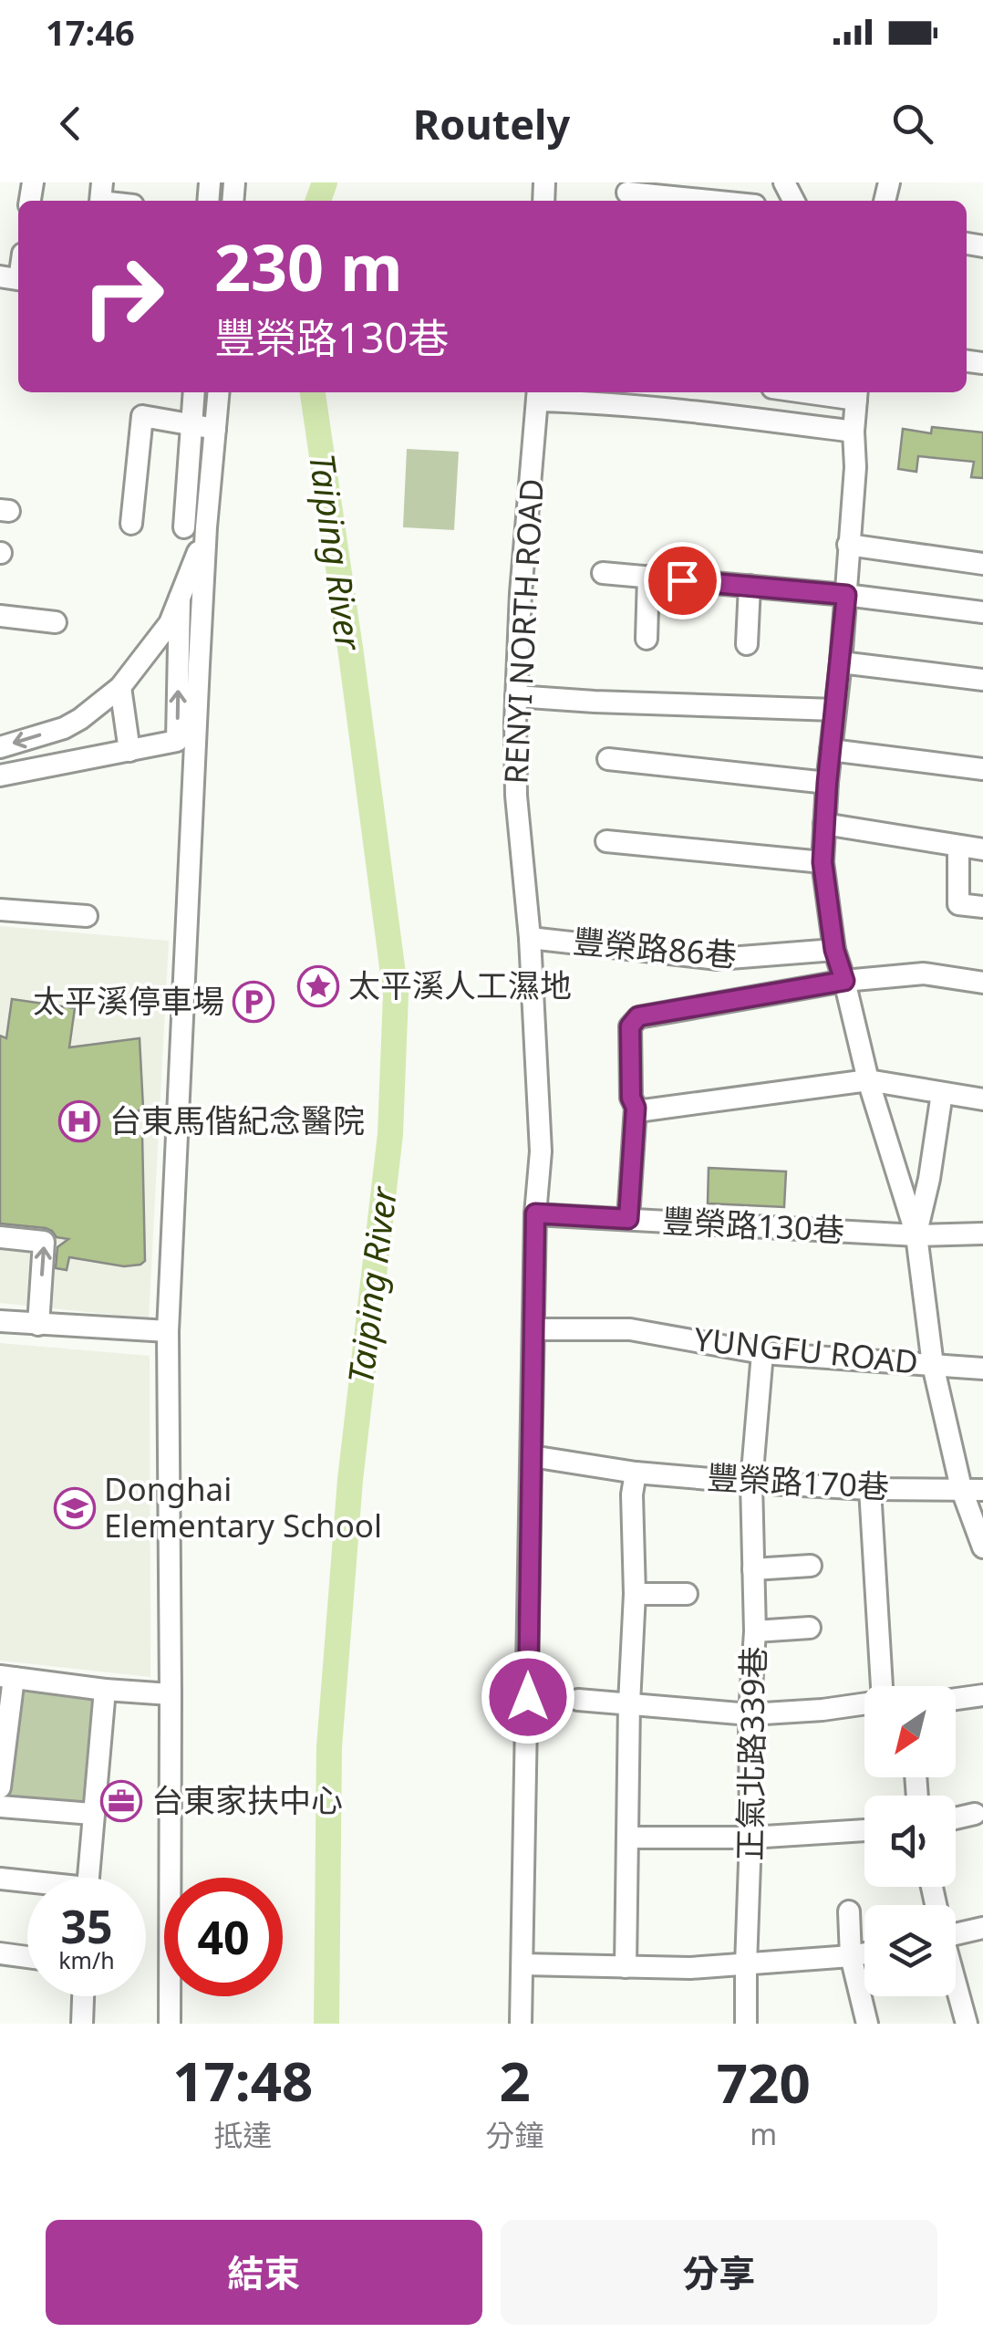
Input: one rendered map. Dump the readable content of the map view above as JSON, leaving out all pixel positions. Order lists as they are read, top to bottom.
{
  "streets": {
    "street": [
      "RENYI NORTH ROAD",
      "豐榮路86巷",
      "豐榮路130巷",
      "YUNGFU ROAD",
      "豐榮路170巷",
      "正氣北路339巷"
    ]
  },
  "crossings": [
    ["RENYI NORTH ROAD", "豐榮路86巷"],
    ["RENYI NORTH ROAD", "豐榮路130巷"],
    ["RENYI NORTH ROAD", "YUNGFU ROAD"],
    ["RENYI NORTH ROAD", "豐榮路170巷"],
    ["YUNGFU ROAD", "正氣北路339巷"],
    ["豐榮路170巷", "正氣北路339巷"]
  ],
  "water": ["Taiping River"],
  "places": {
    "place": ["太平溪人工濕地"],
    "parking": ["太平溪停車場"],
    "hospital": ["台東馬偕紀念醫院"],
    "school or university": ["Donghai Elementary School"],
    "office": ["台東家扶中心"]
  },
  "north": "bottom left",
  "page": {
    "status": "17:46",
    "header": "Routely",
    "turn": ["230 m", "豐榮路130巷"],
    "speed": "35 km/h",
    "limit": "40",
    "eta": [
      "17:48",
      "抵達",
      "2",
      "分鐘",
      "720",
      "m"
    ],
    "buttons": ["結束", "分享"]
  }
}
